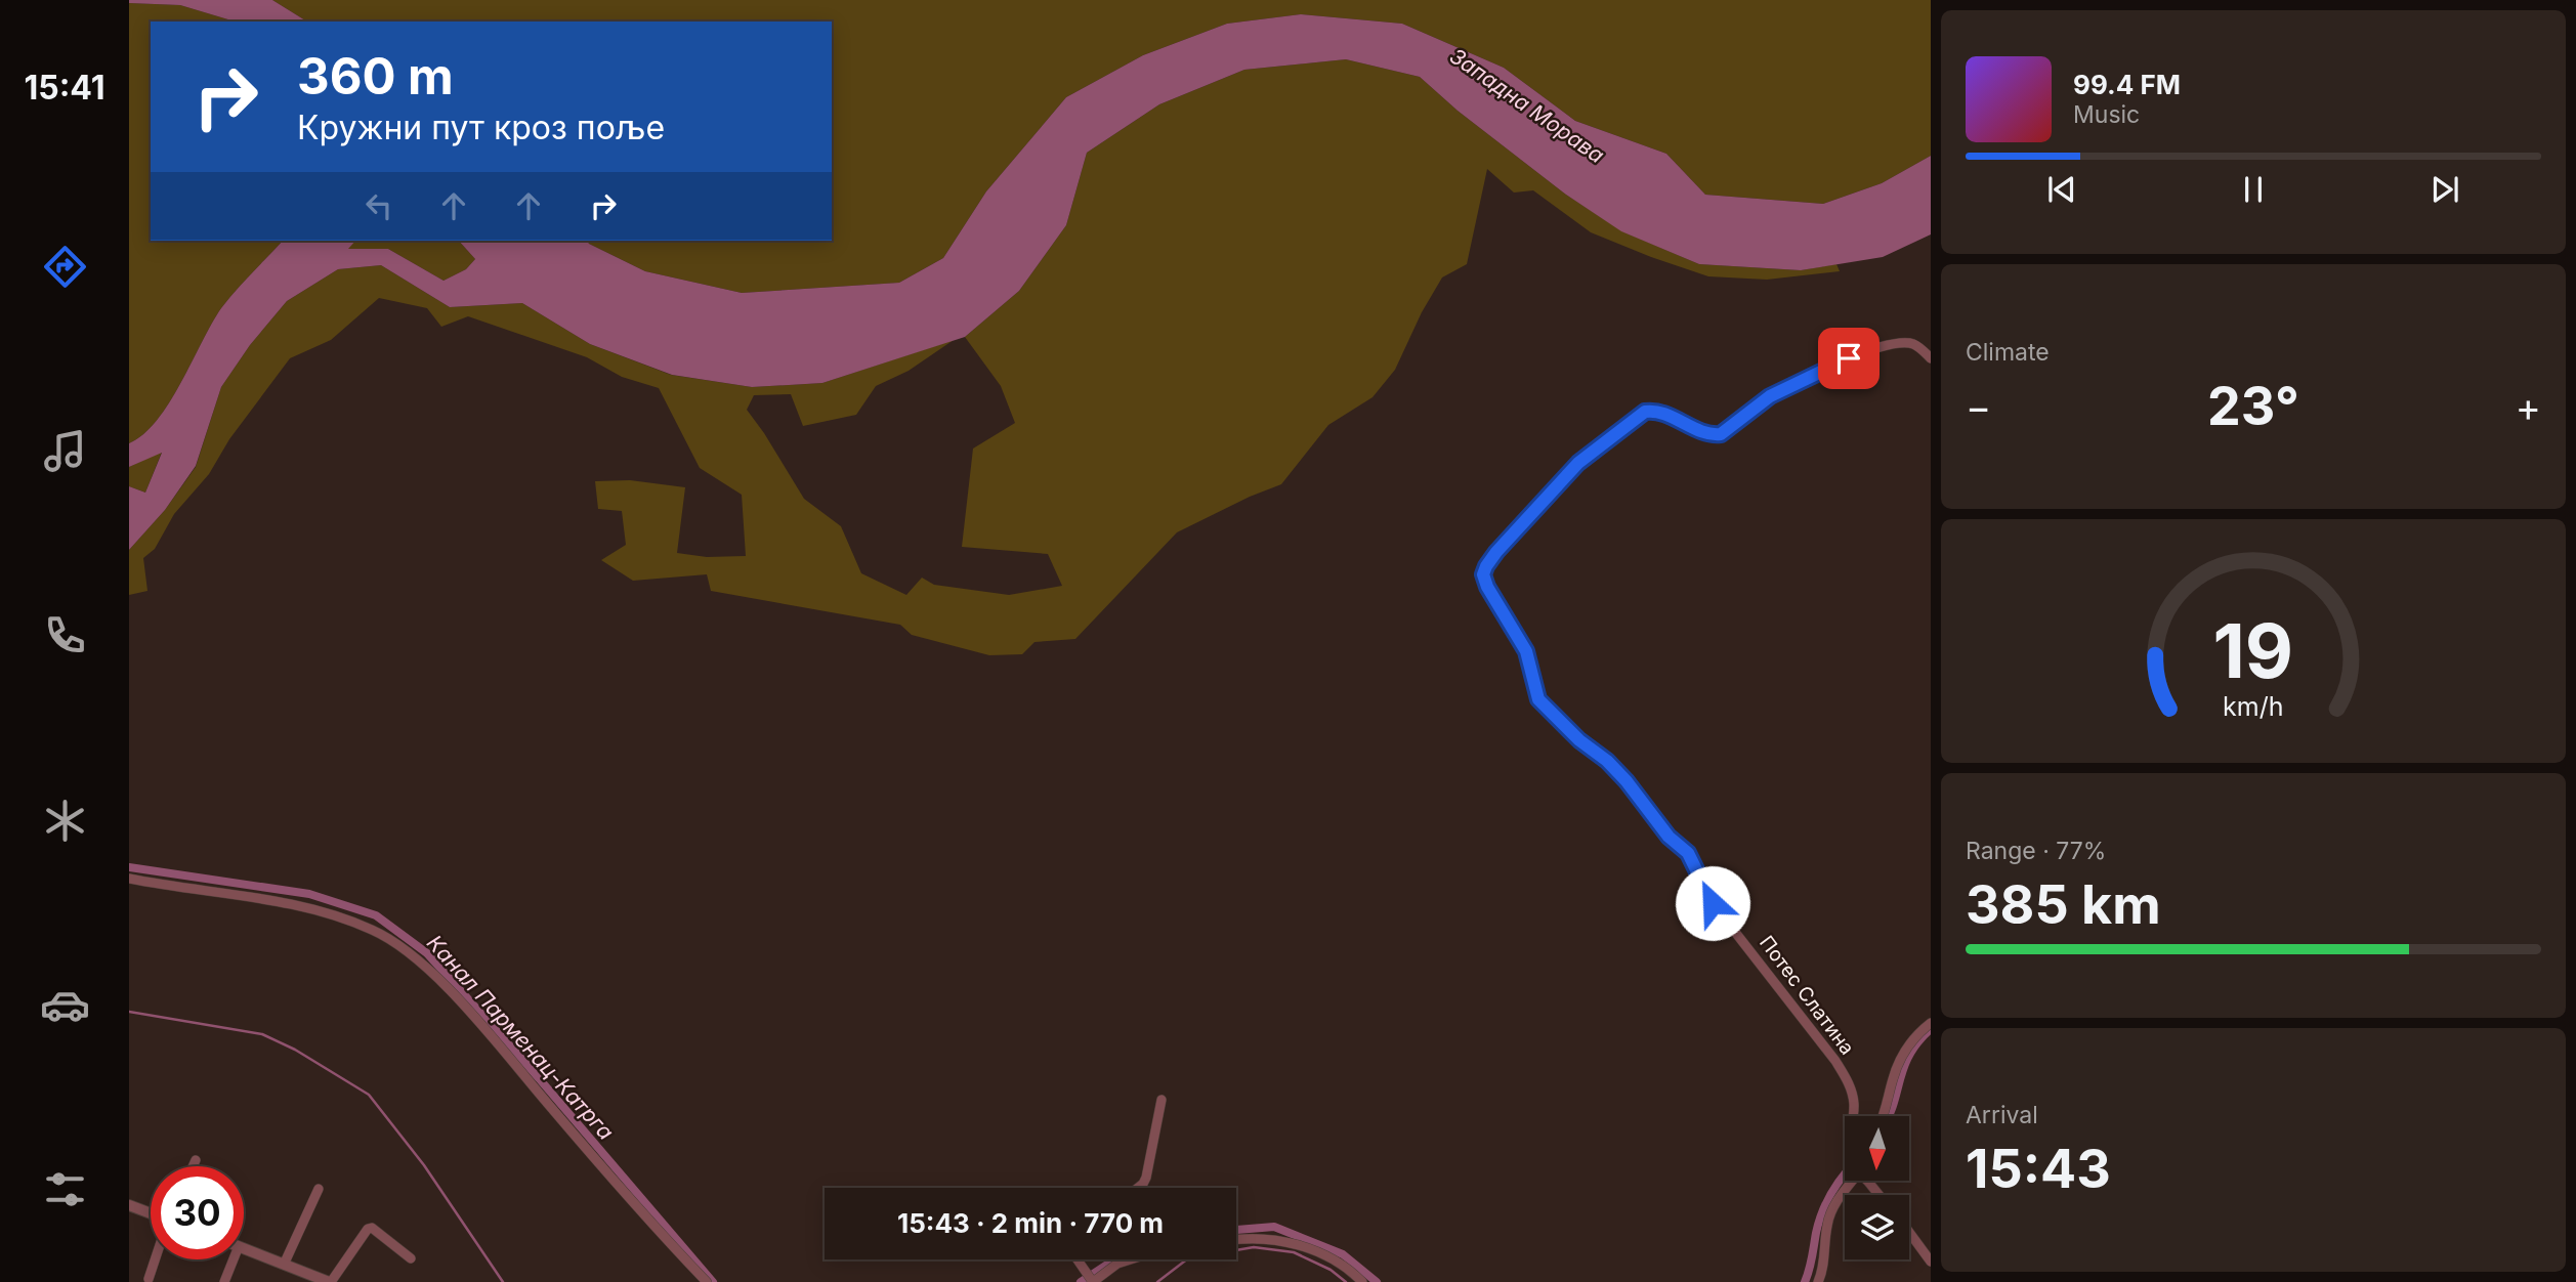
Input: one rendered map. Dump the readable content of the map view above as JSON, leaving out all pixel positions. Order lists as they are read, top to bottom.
{
  "streets": {
    "street": ["Потес Слатина"]
  },
  "water": ["Западна Морава", "Канал Парменац-Катрга"],
  "north": "bottom",
  "page": {
    "tabs": "15:41",
    "turn": ["360 m", "Кружни пут кроз поље"],
    "song": ["99.4 FM", "Music"],
    "tile": [
      "Climate",
      ["Range · 77%", "385 km"],
      ["Arrival", "15:43"]
    ],
    "heat": ["−", "23°", "+"],
    "limit": "30",
    "trip": "15:43 · 2 min · 770 m",
    "gauge": ["19", "km/h"]
  }
}
